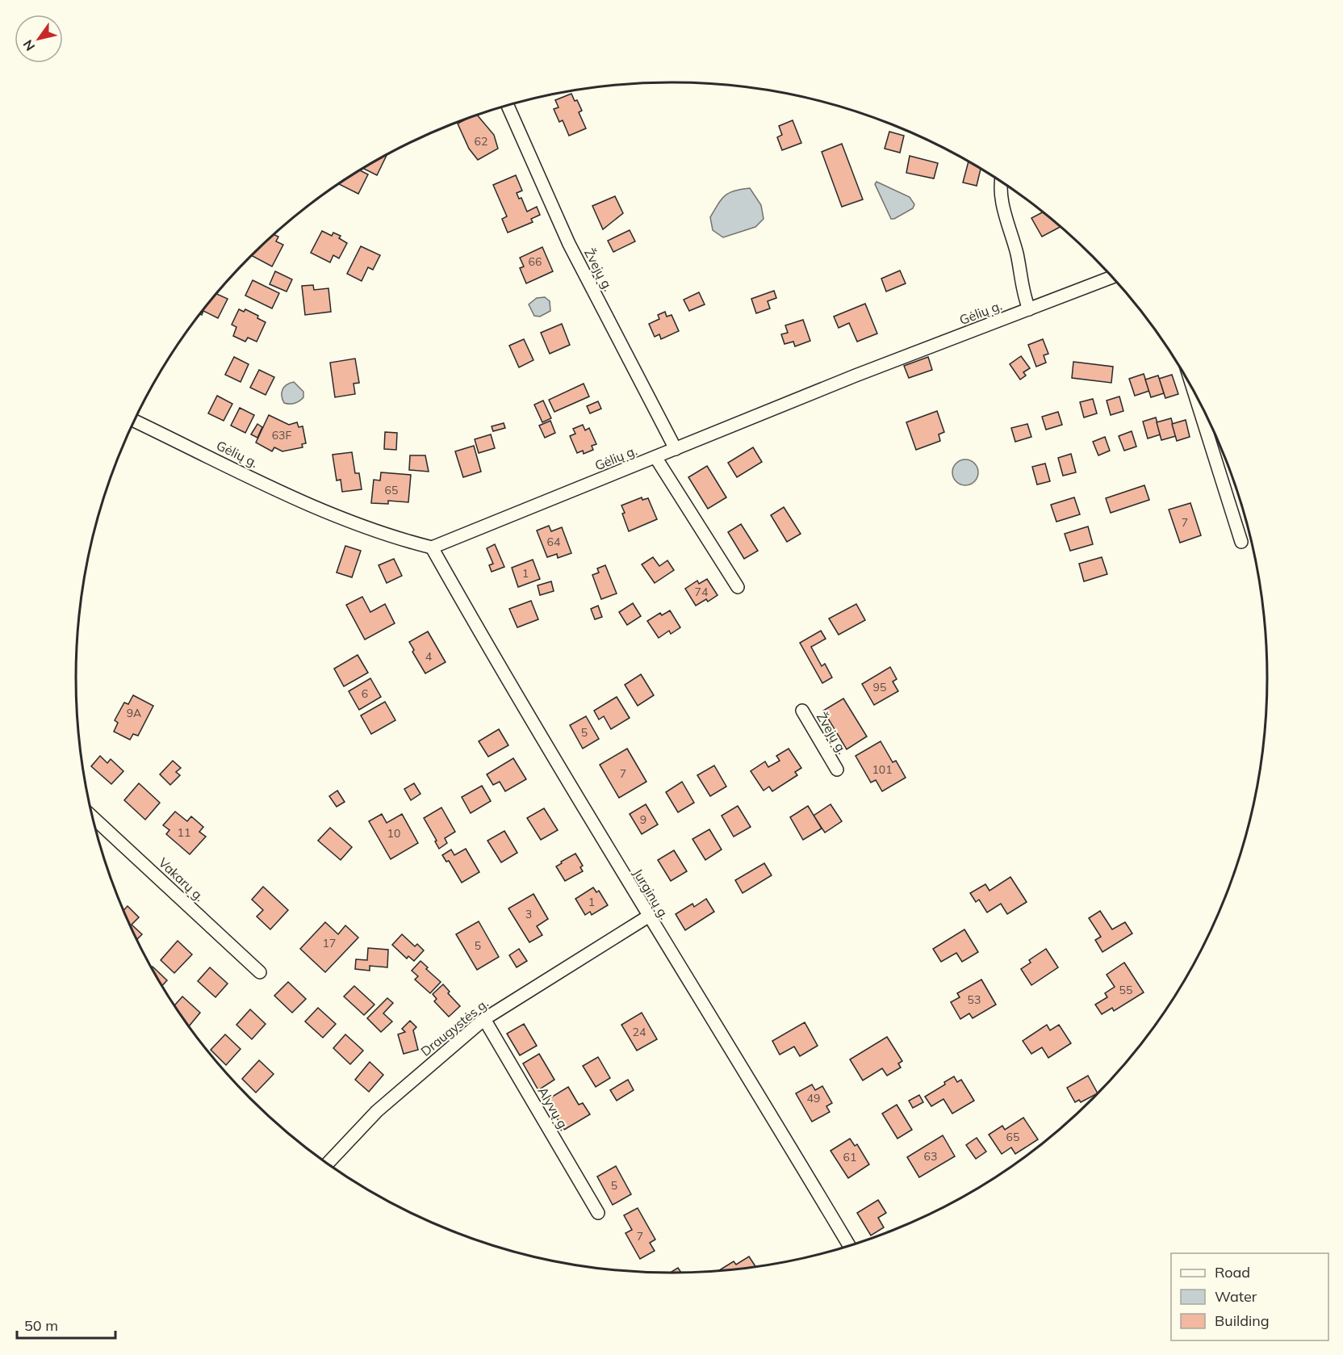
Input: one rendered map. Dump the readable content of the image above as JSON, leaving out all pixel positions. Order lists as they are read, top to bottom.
{
  "streets": {
    "street": [
      "Žvejų g.",
      "Gėlių g.",
      "Vakarų g.",
      "Jurginų g.",
      "Draugystės g.",
      "Alyvų g."
    ]
  },
  "crossings": [
    ["Žvejų g.", "Gėlių g."],
    ["Gėlių g.", "Jurginų g."],
    ["Jurginų g.", "Draugystės g."],
    ["Draugystės g.", "Alyvų g."]
  ],
  "house_numbers": [
    "62",
    "66",
    "63F",
    "65",
    "7",
    "64",
    "1",
    "74",
    "4",
    "95",
    "6",
    "9A",
    "5",
    "101",
    "7",
    "9",
    "11",
    "10",
    "1",
    "3",
    "17",
    "5",
    "55",
    "53",
    "24",
    "49",
    "65",
    "63",
    "61",
    "5",
    "7"
  ],
  "legend": ["Road", "Water", "Building"],
  "scale_bar": "50 m",
  "north": "bottom left"
}
